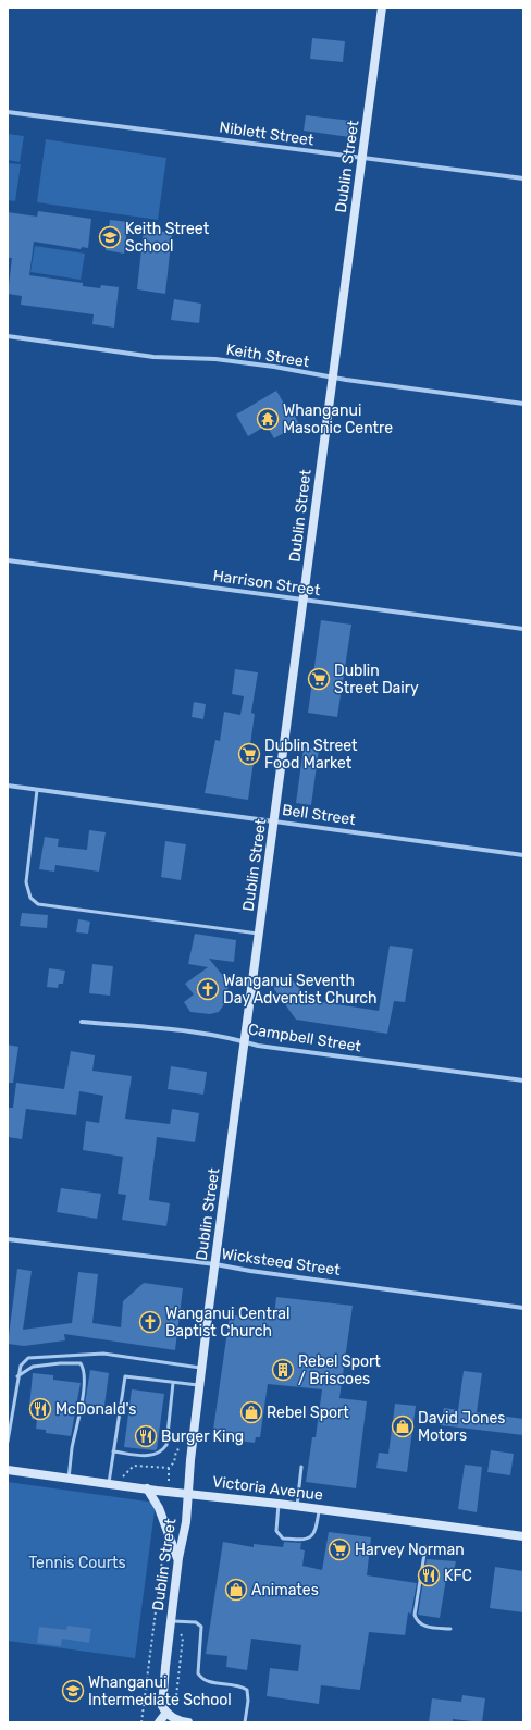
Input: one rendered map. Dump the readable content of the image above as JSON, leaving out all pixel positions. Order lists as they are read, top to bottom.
{
  "streets": {
    "main road": ["Dublin Street", "Victoria Avenue"],
    "street": [
      "Niblett Street",
      "Keith Street",
      "Harrison Street",
      "Bell Street",
      "Campbell Street",
      "Wicksteed Street"
    ]
  },
  "crossings": [
    ["Niblett Street", "Dublin Street"],
    ["Dublin Street", "Keith Street"],
    ["Dublin Street", "Harrison Street"],
    ["Dublin Street", "Bell Street"],
    ["Dublin Street", "Campbell Street"],
    ["Dublin Street", "Wicksteed Street"],
    ["Dublin Street", "Victoria Avenue"]
  ],
  "parks": ["Tennis Courts"],
  "places": {
    "school or university": ["Keith Street School", "Whanganui Intermediate School"],
    "temple": ["Whanganui Masonic Centre"],
    "supermarket": ["Dublin Street Dairy", "Dublin Street Food Market", "Harvey Norman"],
    "church": ["Wanganui Seventh Day Adventist Church", "Wanganui Central Baptist Church"],
    "building": ["Rebel Sport / Briscoes"],
    "restaurant": ["McDonald's", "Burger King", "KFC"],
    "shop": ["Rebel Sport", "David Jones Motors", "Animates"]
  }
}
